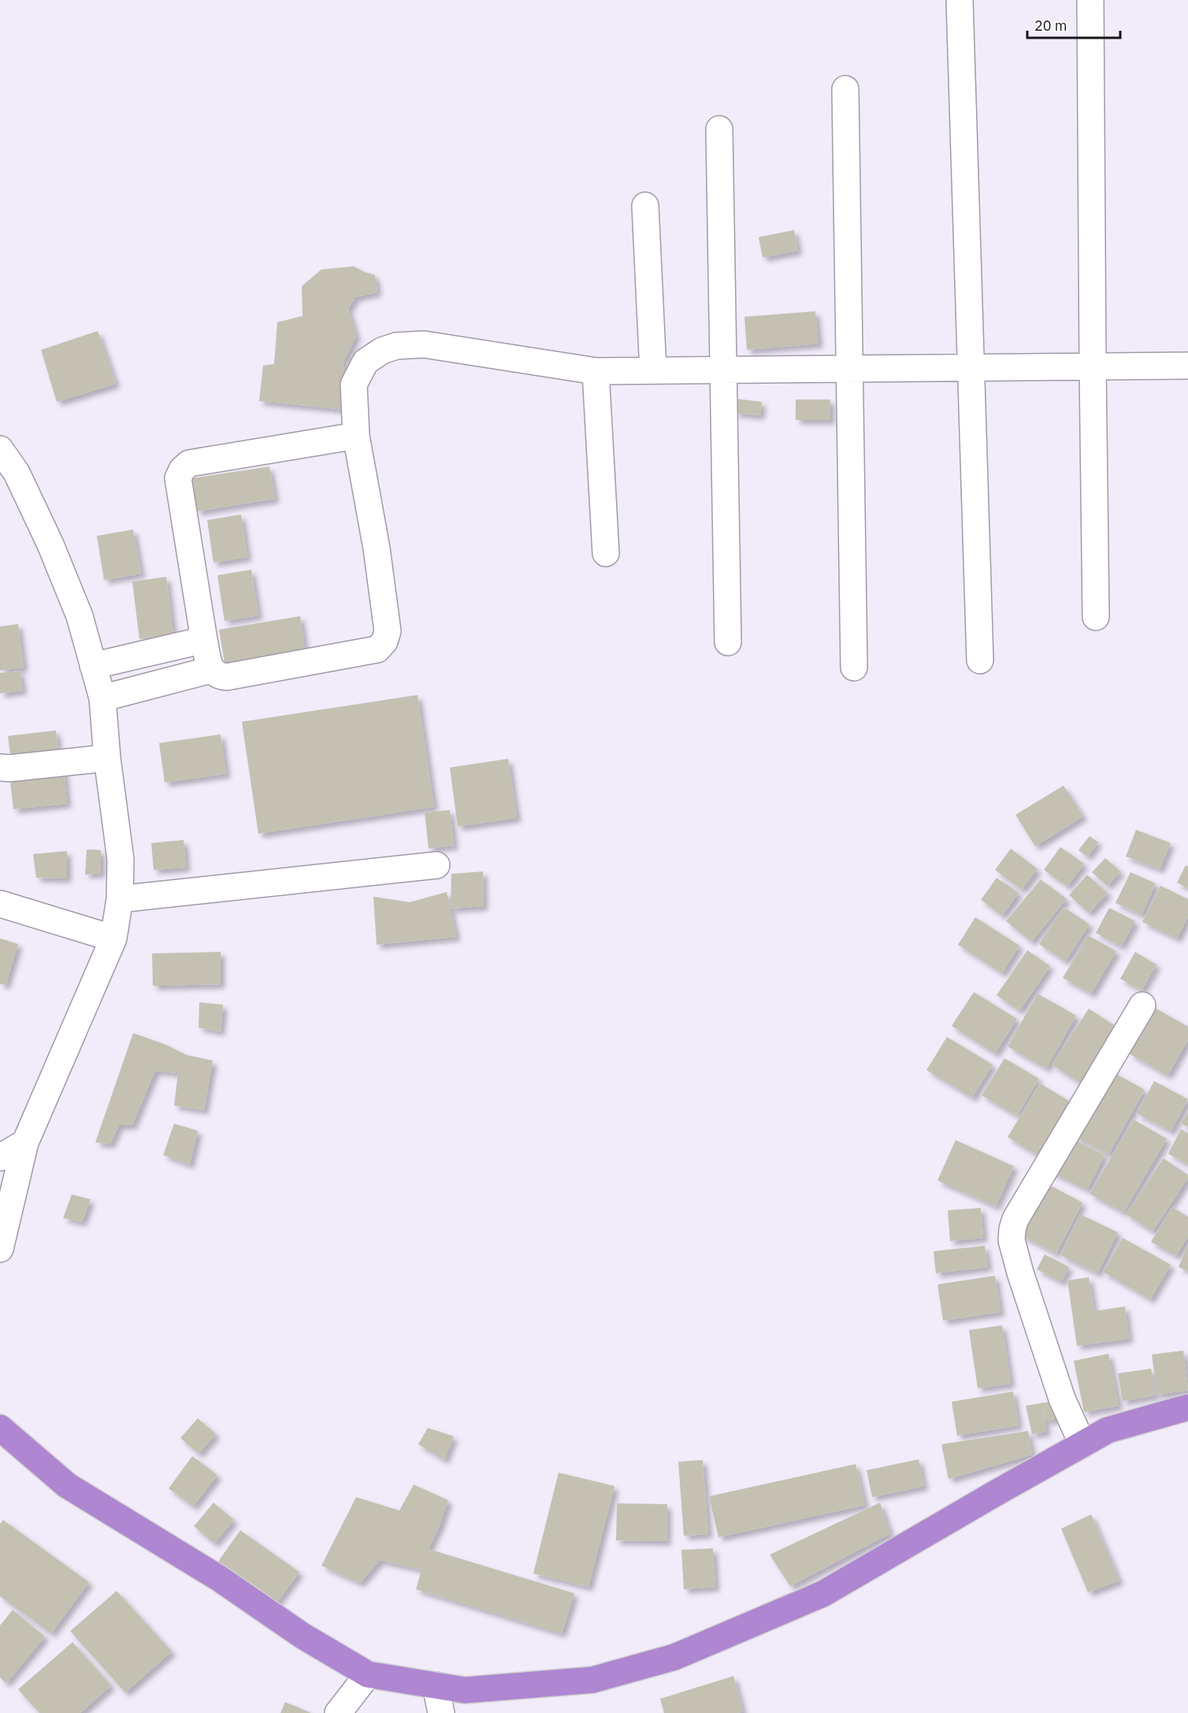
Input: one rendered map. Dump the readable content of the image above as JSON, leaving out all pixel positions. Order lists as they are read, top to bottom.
{
  "scale_bar": "20 m"
}
